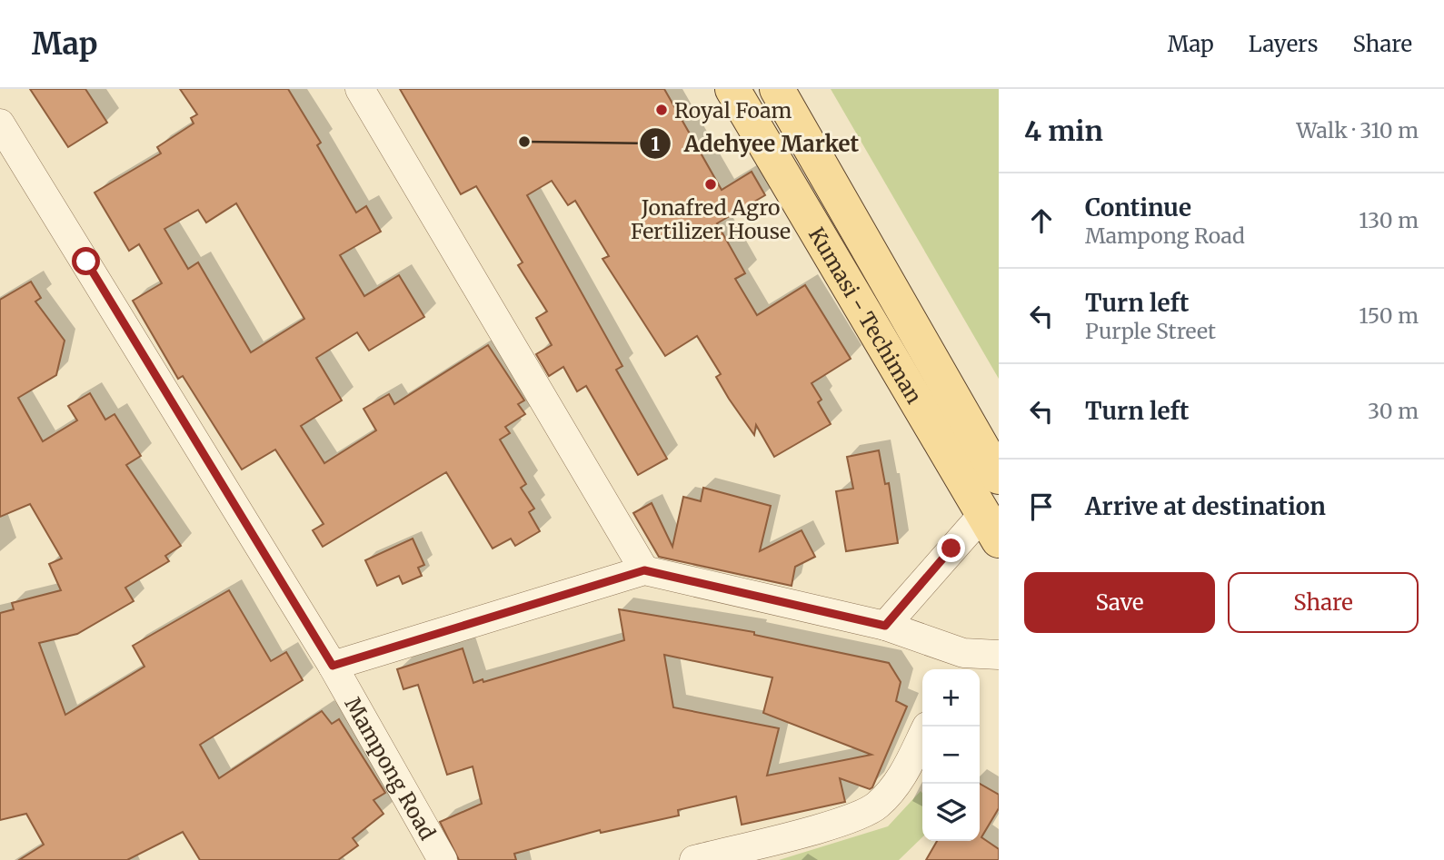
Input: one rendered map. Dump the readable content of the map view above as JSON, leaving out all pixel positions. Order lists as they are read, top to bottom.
{
  "streets": {
    "main road": ["Kumasi - Techiman"],
    "street": ["Mampong Road"]
  },
  "places": ["Royal Foam", "Adehyee Market", "Jonafred Agro Fertilizer House"],
  "page": {
    "header": "Map",
    "nav": ["Map", "Layers", "Share"],
    "heading": ["4 min", "Walk · 310 m"],
    "list": [
      ["Continue", "Mampong Road", "130 m"],
      ["Turn left", "Purple Street", "150 m"],
      ["Turn left", "30 m"],
      "Arrive at destination"
    ],
    "buttons": ["Save", "Share"],
    "map_buttons": ["+", "−"]
  }
}
